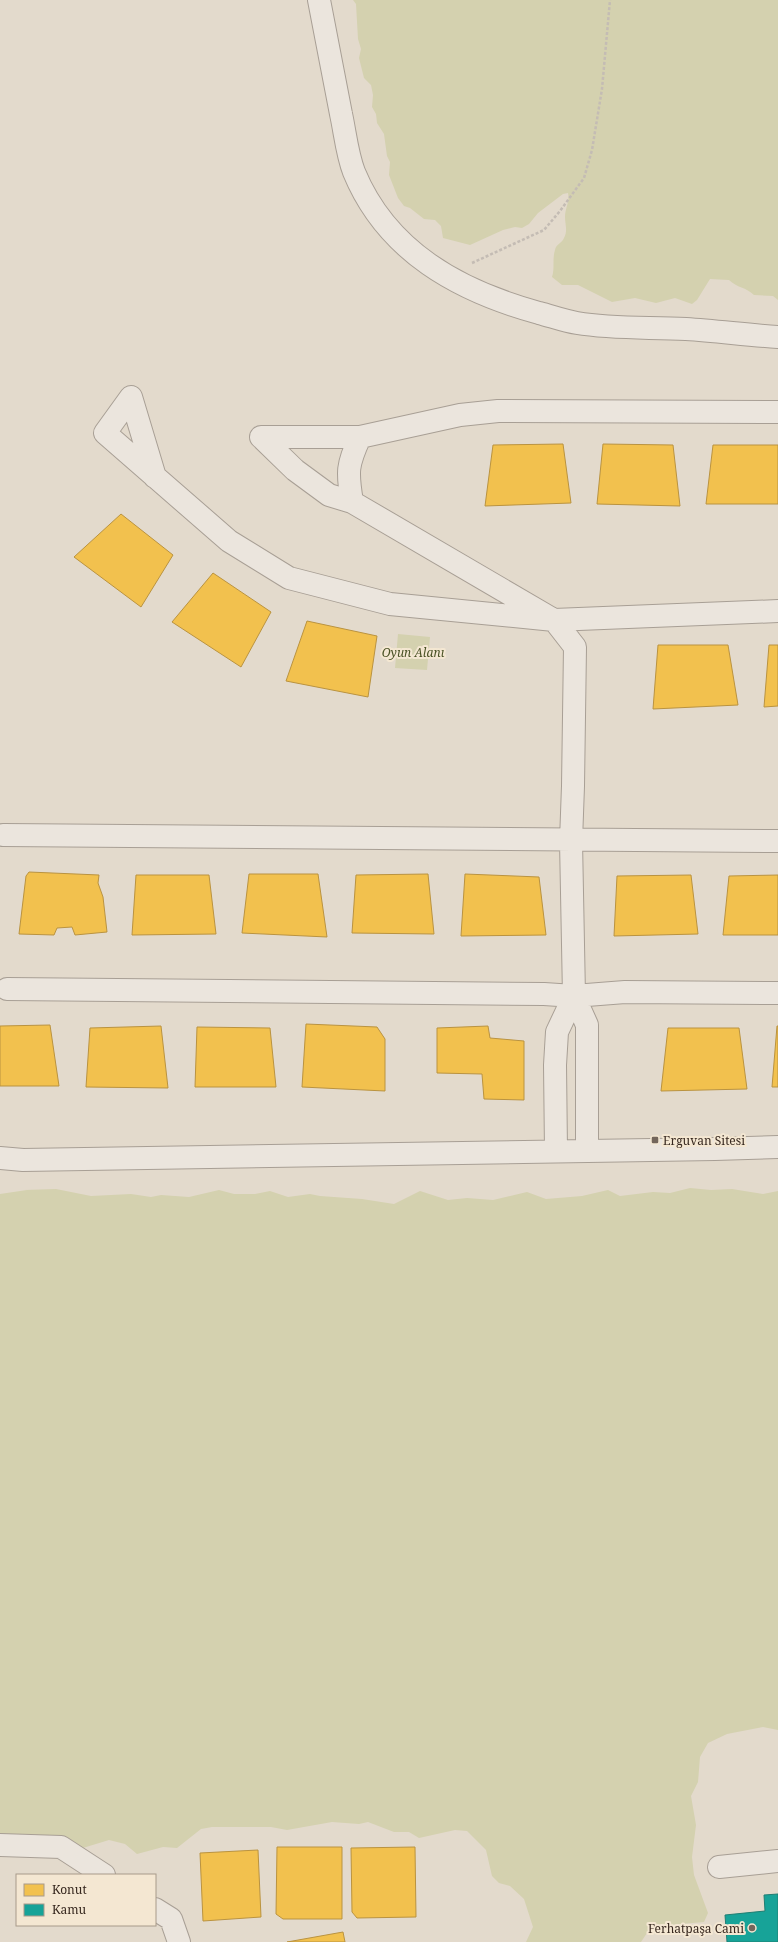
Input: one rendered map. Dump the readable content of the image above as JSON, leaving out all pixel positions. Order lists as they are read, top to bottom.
{
  "parks": ["Oyun Alanı"],
  "places": {
    "transit": ["Erguvan Sitesi"],
    "other": ["Ferhatpaşa Cami"]
  },
  "legend": ["Konut", "Kamu"]
}
